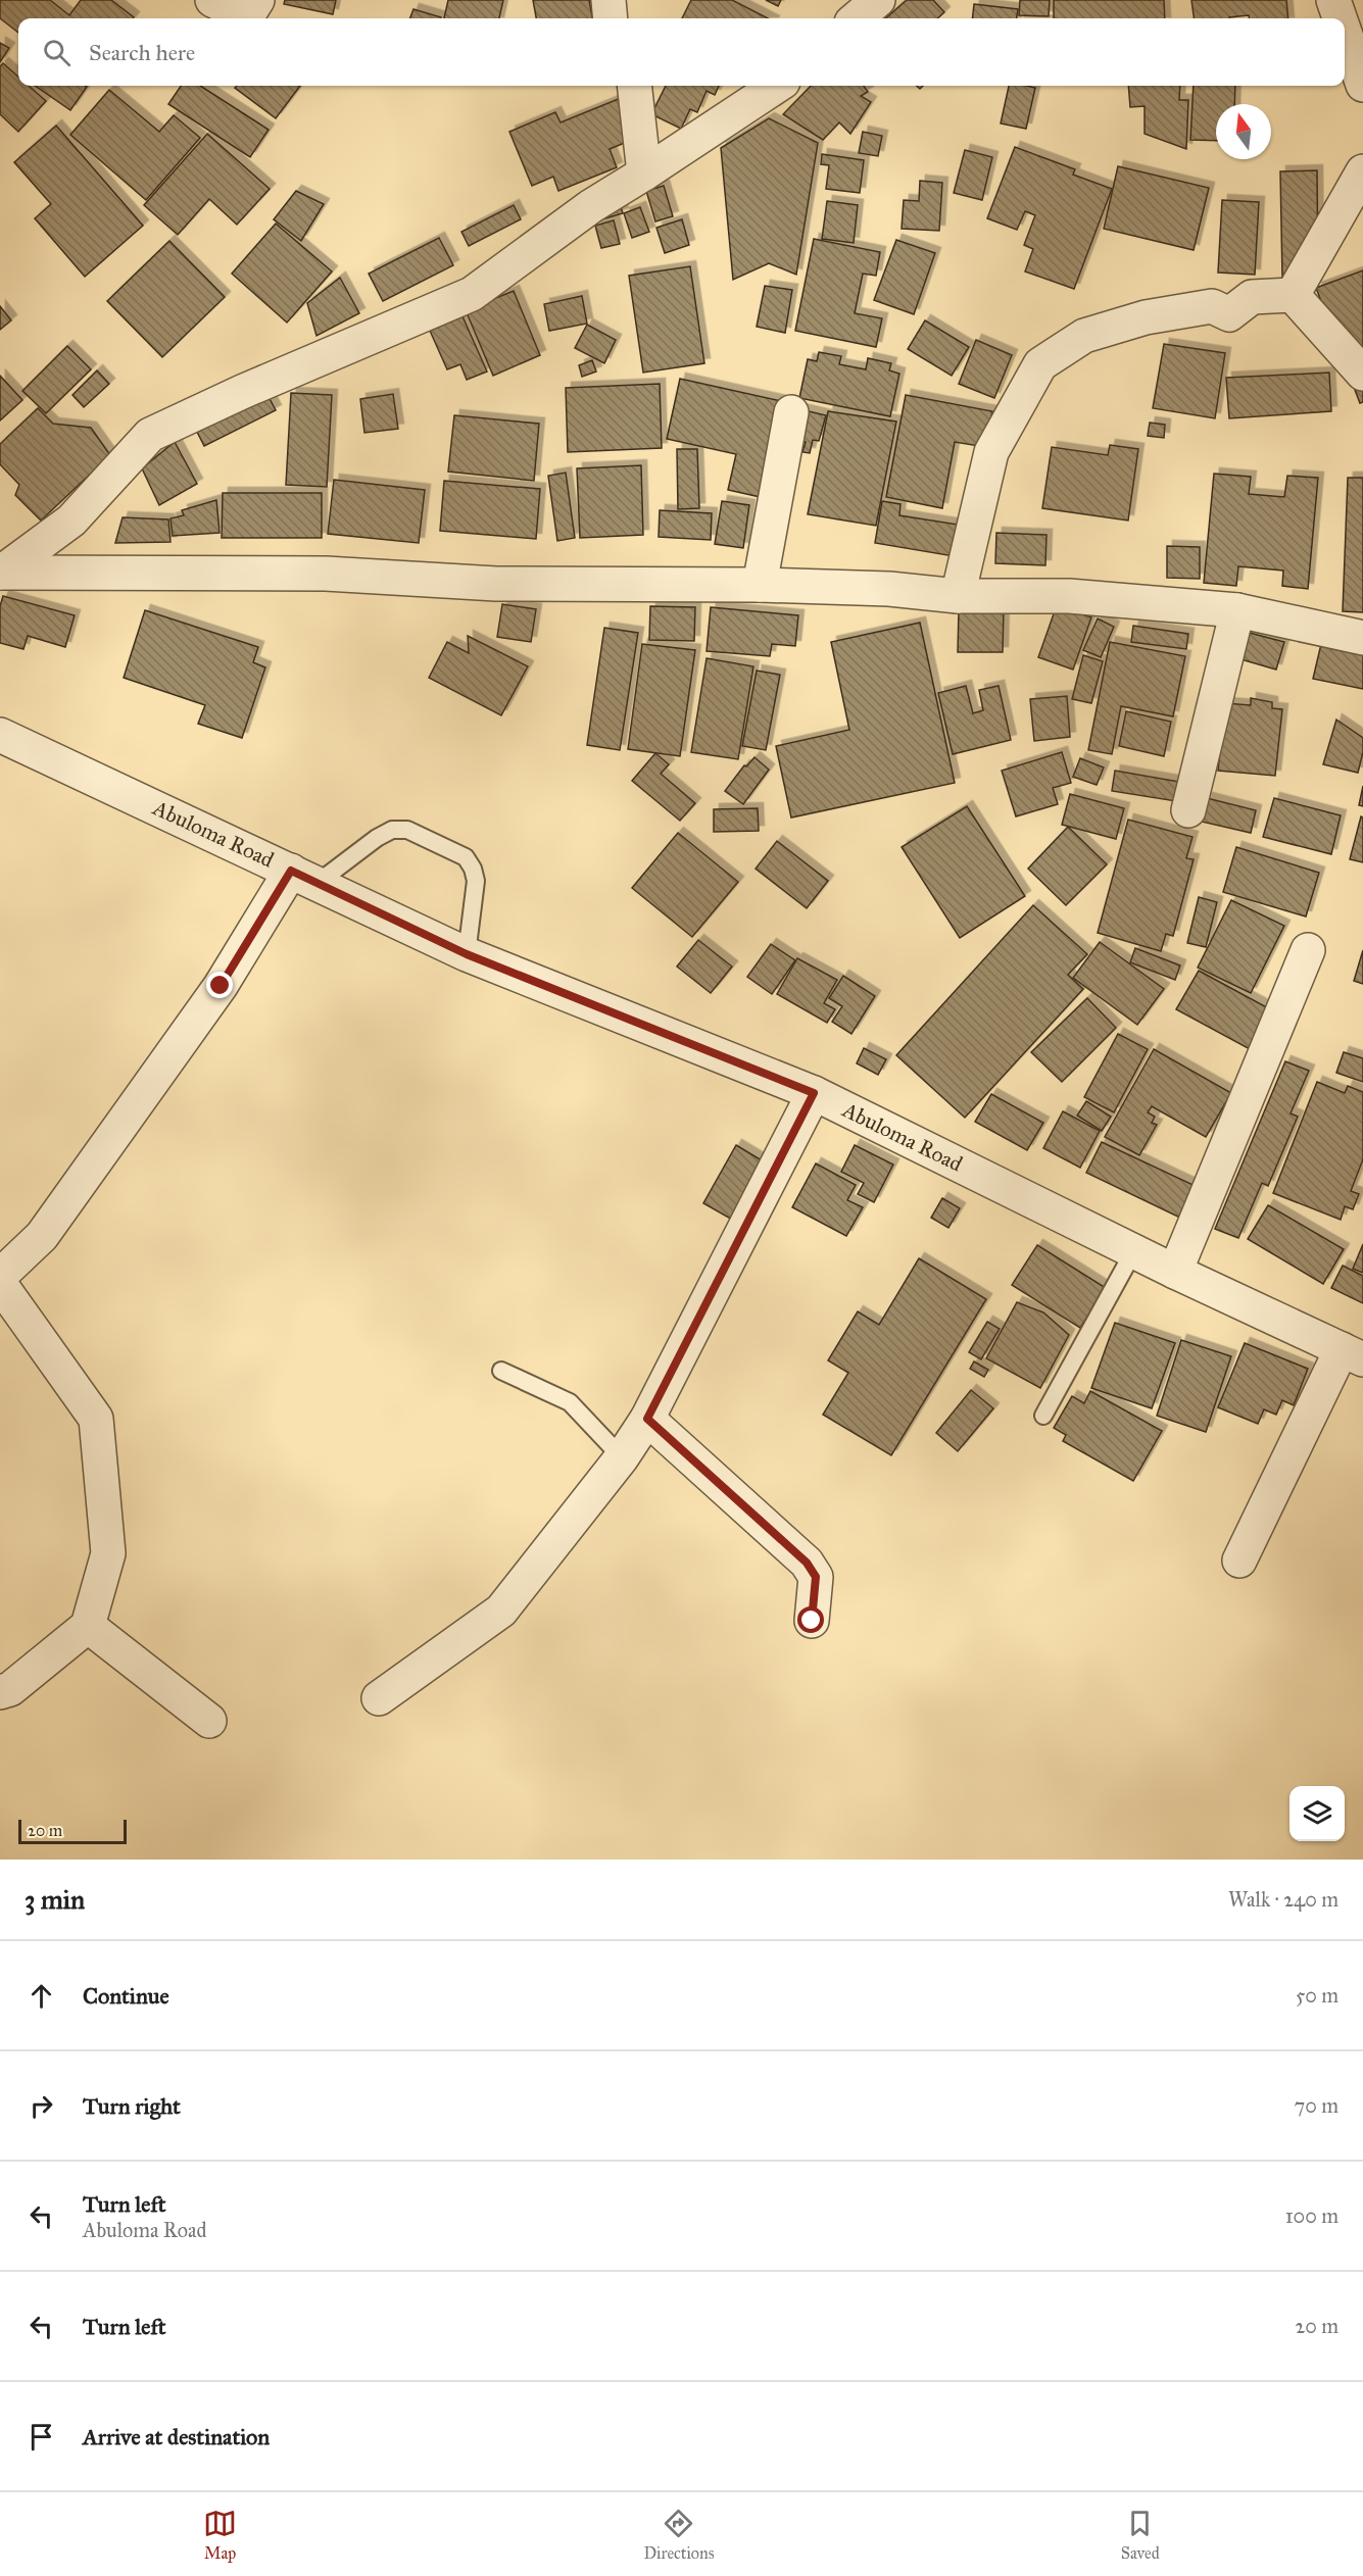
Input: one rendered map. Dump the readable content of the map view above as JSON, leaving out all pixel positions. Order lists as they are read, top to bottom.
{
  "streets": {
    "street": ["Abuloma Road"]
  },
  "scale_bar": "20 m",
  "north": "top",
  "page": {
    "search": "Search here",
    "scale": "20 m",
    "heading": ["3 min", "Walk · 240 m"],
    "list": [
      ["Continue", "50 m"],
      ["Turn right", "70 m"],
      ["Turn left", "Abuloma Road", "100 m"],
      ["Turn left", "20 m"],
      "Arrive at destination"
    ],
    "nav": ["Map", "Directions", "Saved"]
  }
}
